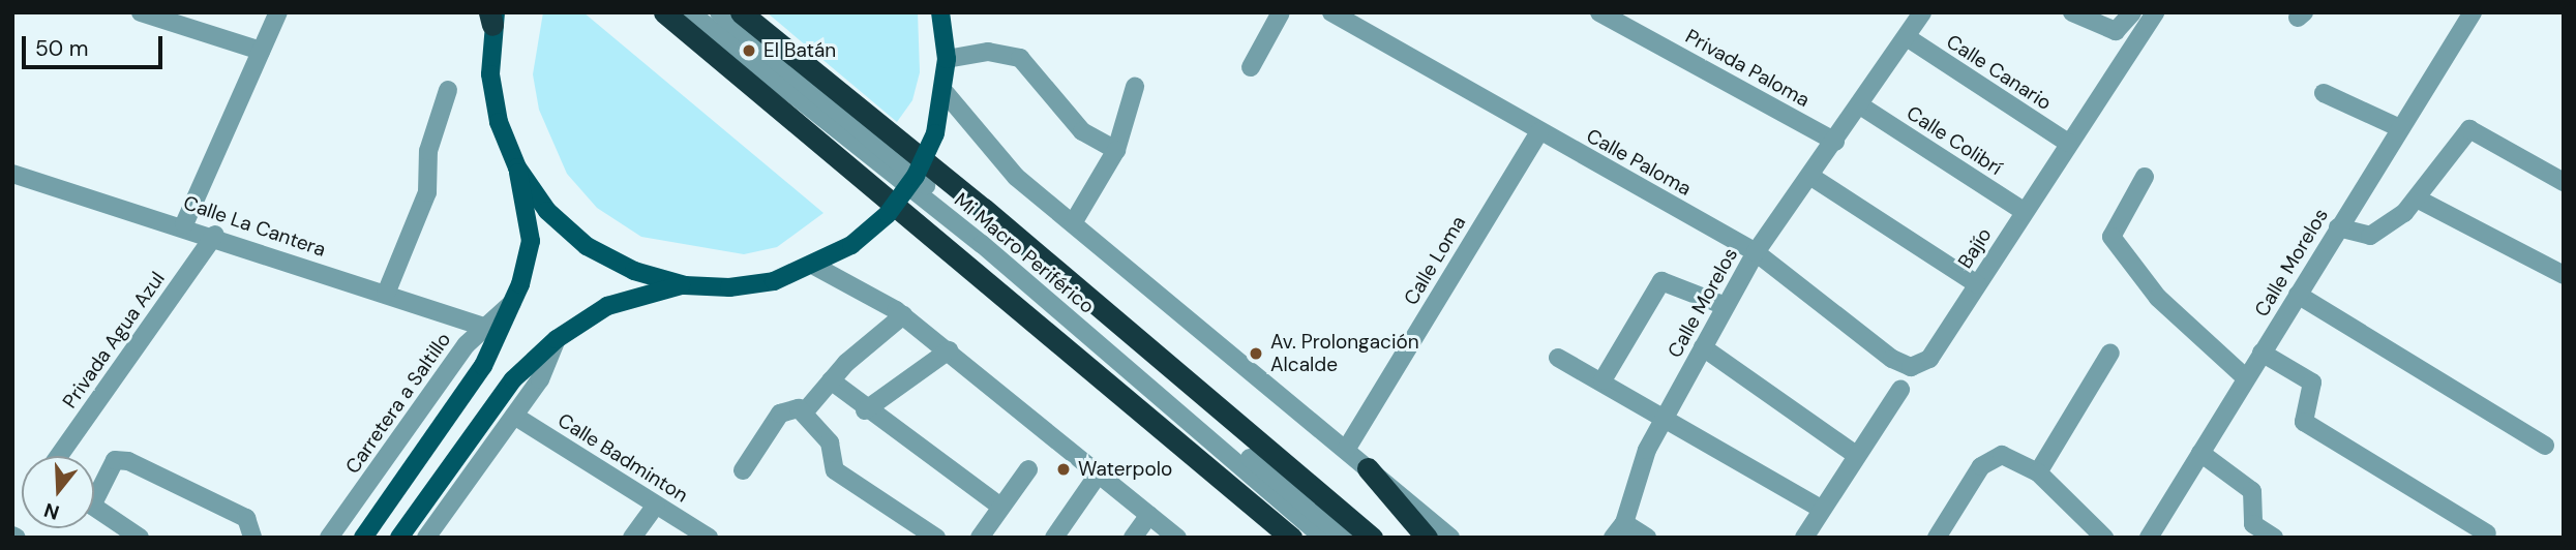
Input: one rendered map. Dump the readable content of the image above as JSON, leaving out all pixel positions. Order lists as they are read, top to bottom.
{
  "streets": {
    "street": [
      "Privada Paloma",
      "Calle Canario",
      "Calle Colibrí",
      "Calle Paloma",
      "Calle La Cantera",
      "Bajío",
      "Mi Macro Periférico",
      "Calle Loma",
      "Calle Morelos",
      "Privada Agua Azul",
      "Carretera a Saltillo",
      "Calle Badminton"
    ]
  },
  "crossings": [
    ["Privada Paloma", "Calle Morelos"],
    ["Calle Canario", "Bajío"],
    ["Calle Canario", "Calle Morelos"],
    ["Calle Colibrí", "Bajío"],
    ["Calle Colibrí", "Calle Morelos"],
    ["Calle Paloma", "Bajío"],
    ["Calle Paloma", "Calle Loma"],
    ["Calle Paloma", "Calle Morelos"],
    ["Calle La Cantera", "Privada Agua Azul"],
    ["Calle La Cantera", "Carretera a Saltillo"]
  ],
  "places": ["El Batán", "Av. Prolongación Alcalde", "Waterpolo"],
  "scale_bar": "50 m",
  "north": "bottom"
}
